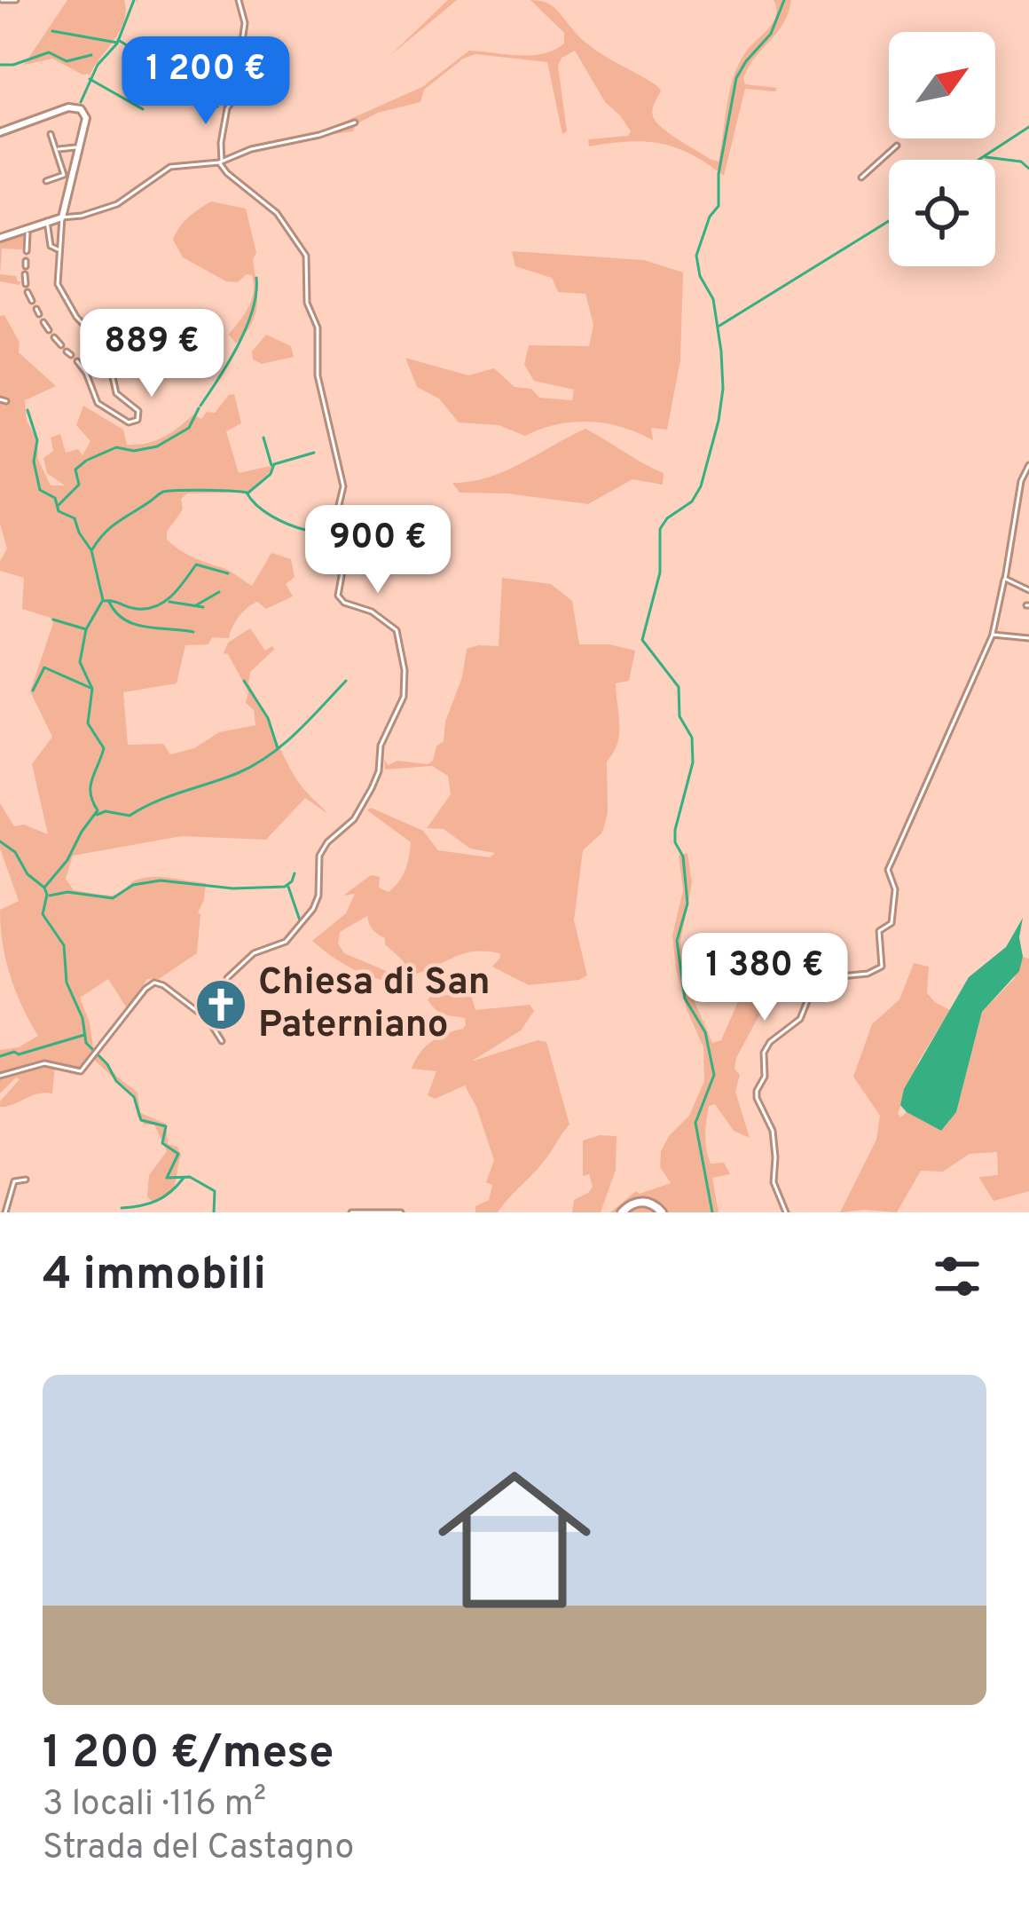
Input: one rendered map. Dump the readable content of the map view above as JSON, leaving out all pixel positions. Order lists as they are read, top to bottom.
{
  "places": {
    "church": ["Chiesa di San Paterniano"]
  },
  "north": "top right",
  "page": {
    "price": [
      "1 200 €",
      "889 €",
      "900 €",
      "1 380 €"
    ],
    "heading": "4 immobili",
    "list": [
      {
        "name": "1 200 €/mese",
        "note": "3 locali · 116 m² · Strada del Castagno"
      }
    ]
  }
}
